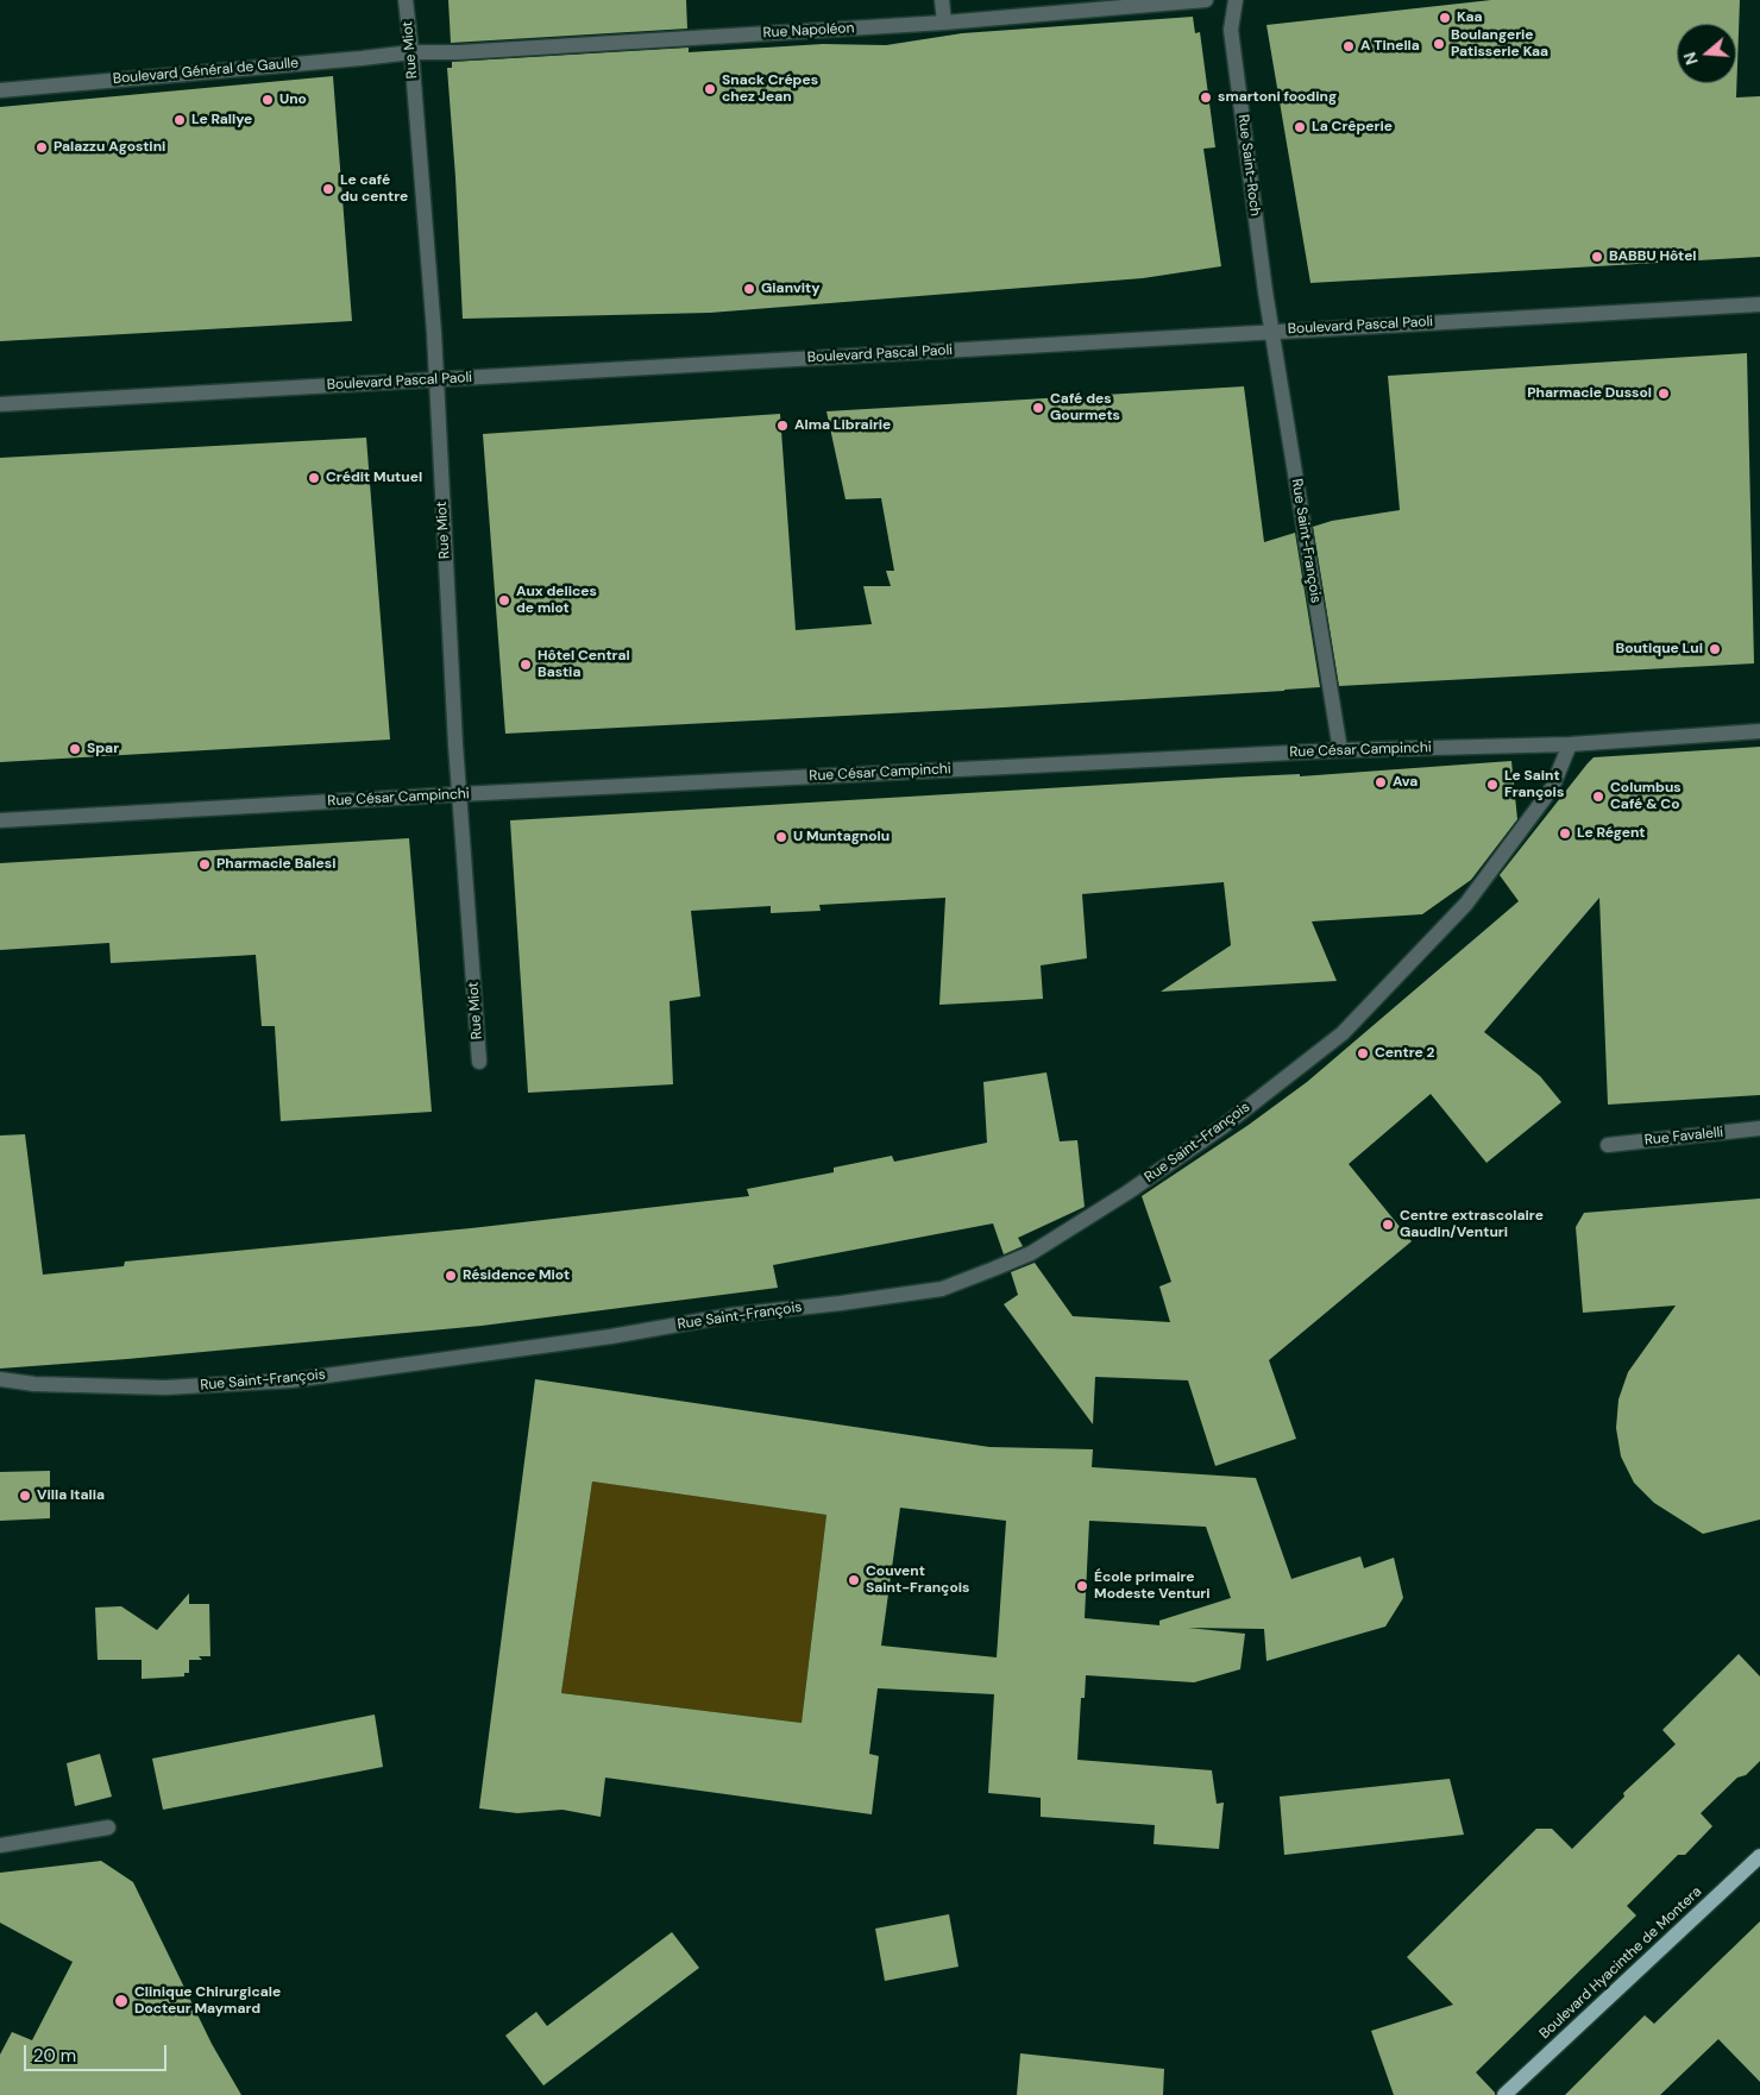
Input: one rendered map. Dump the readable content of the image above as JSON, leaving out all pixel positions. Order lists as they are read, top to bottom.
{
  "streets": {
    "main road": ["Boulevard Hyacinthe de Montera"],
    "street": [
      "Rue Napoléon",
      "Rue Miot",
      "Boulevard Général de Gaulle",
      "Rue Saint-Roch",
      "Boulevard Pascal Paoli",
      "Rue Saint-François",
      "Rue César Campinchi",
      "Rue Favalelli"
    ]
  },
  "crossings": [
    ["Rue Napoléon", "Rue Miot"],
    ["Rue Napoléon", "Boulevard Général de Gaulle"],
    ["Rue Miot", "Boulevard Général de Gaulle"],
    ["Rue Miot", "Boulevard Pascal Paoli"],
    ["Rue Miot", "Rue César Campinchi"],
    ["Rue Saint-Roch", "Boulevard Pascal Paoli"],
    ["Rue Saint-Roch", "Rue Saint-François"],
    ["Boulevard Pascal Paoli", "Rue Saint-François"],
    ["Rue Saint-François", "Rue César Campinchi"]
  ],
  "places": [
    "Kaa",
    "Boulangerie Patisserie Kaa",
    "A Tinella",
    "Snack Crépes chez Jean",
    "smartoni fooding",
    "Uno",
    "Le Rallye",
    "La Crêperie",
    "Palazzu Agostini",
    "Le café du centre",
    "BABBU Hôtel",
    "Gianvity",
    "Pharmacie Dussol",
    "Café des Gourmets",
    "Alma Librairie",
    "Crédit Mutuel",
    "Aux delices de miot",
    "Boutique Lui",
    "Hôtel Central Bastia",
    "Spar",
    "Ava",
    "Le Saint François",
    "Columbus Café & Co",
    "Le Régent",
    "U Muntagnolu",
    "Pharmacie Balesi",
    "Centre 2",
    "Centre extrascolaire Gaudin/Venturi",
    "Résidence Miot",
    "Villa Italia",
    "Couvent Saint-François",
    "École primaire Modeste Venturi",
    "Clinique Chirurgicale Docteur Maymard"
  ],
  "scale_bar": "20 m",
  "north": "left"
}
